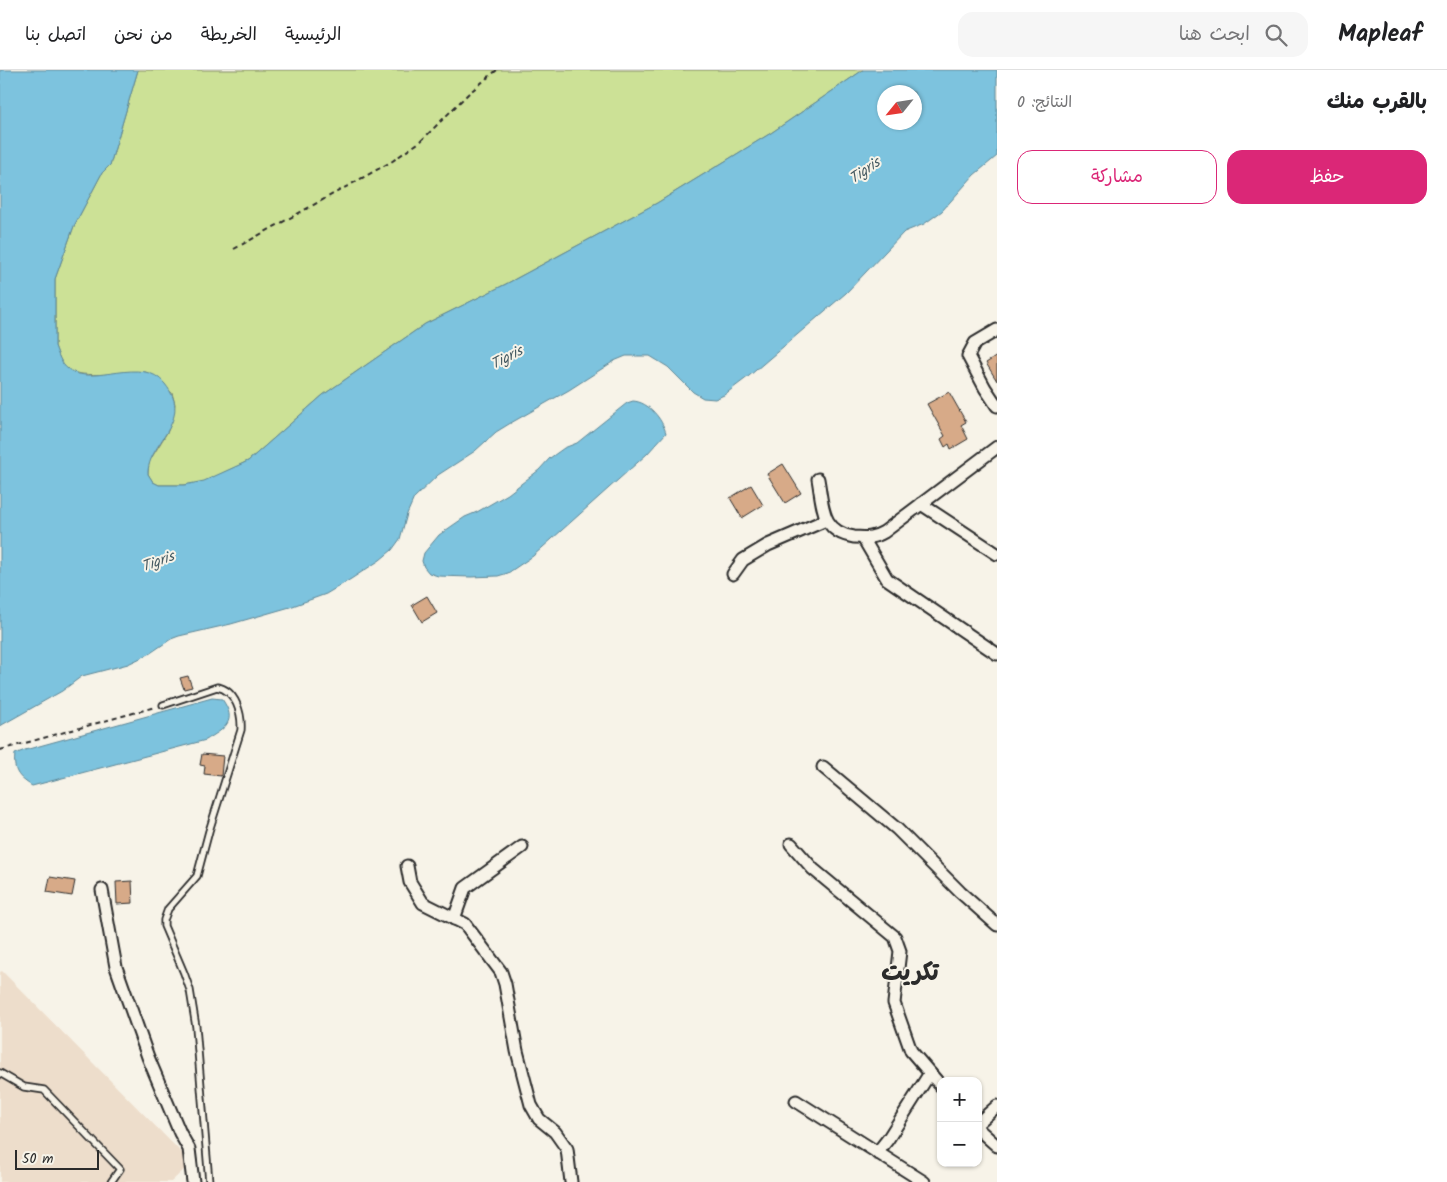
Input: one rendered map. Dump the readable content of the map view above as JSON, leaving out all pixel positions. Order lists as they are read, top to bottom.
{
  "districts": ["تكريت"],
  "water": ["Tigris"],
  "scale_bar": "50 m",
  "north": "bottom left",
  "page": {
    "header": "Mapleaf",
    "search": "ابحث هنا",
    "nav": [
      "الرئيسية",
      "الخريطة",
      "من نحن",
      "اتصل بنا"
    ],
    "heading": ["بالقرب منك", "النتائج: 0"],
    "buttons": ["حفظ", "مشاركة"],
    "map_buttons": ["+", "−"],
    "scale": "50 m"
  }
}
